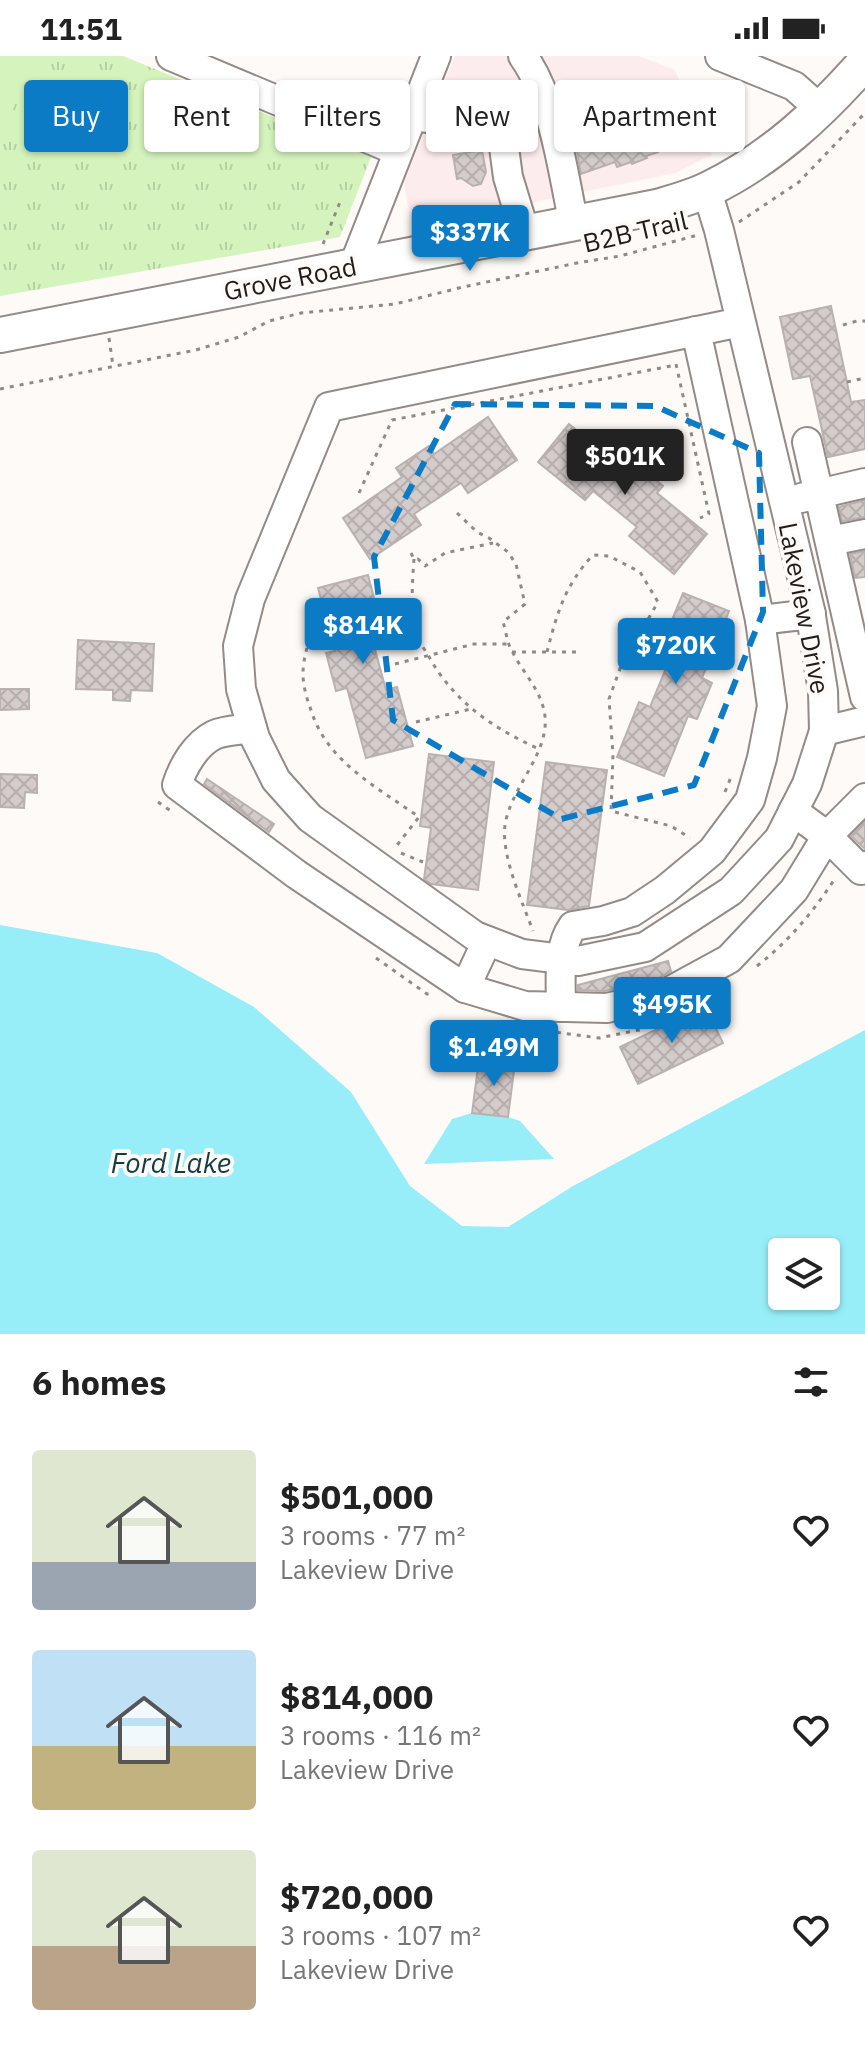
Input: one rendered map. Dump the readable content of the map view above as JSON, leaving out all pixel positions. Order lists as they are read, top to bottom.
{
  "streets": {
    "main road": ["Grove Road"],
    "street": ["Lakeview Drive"],
    "path": ["B2B Trail"]
  },
  "water": ["Ford Lake"],
  "page": {
    "status": "11:51",
    "chip": [
      "Buy",
      "Rent",
      "Filters",
      "New",
      "Apartment"
    ],
    "price": [
      "$337K",
      "$501K",
      "$814K",
      "$720K",
      "$495K",
      "$1.49M"
    ],
    "heading": "6 homes",
    "list": [
      {
        "name": "$501,000",
        "note": "3 rooms · 77 m² · Lakeview Drive"
      },
      {
        "name": "$814,000",
        "note": "3 rooms · 116 m² · Lakeview Drive"
      },
      {
        "name": "$720,000",
        "note": "3 rooms · 107 m² · Lakeview Drive"
      }
    ]
  }
}
